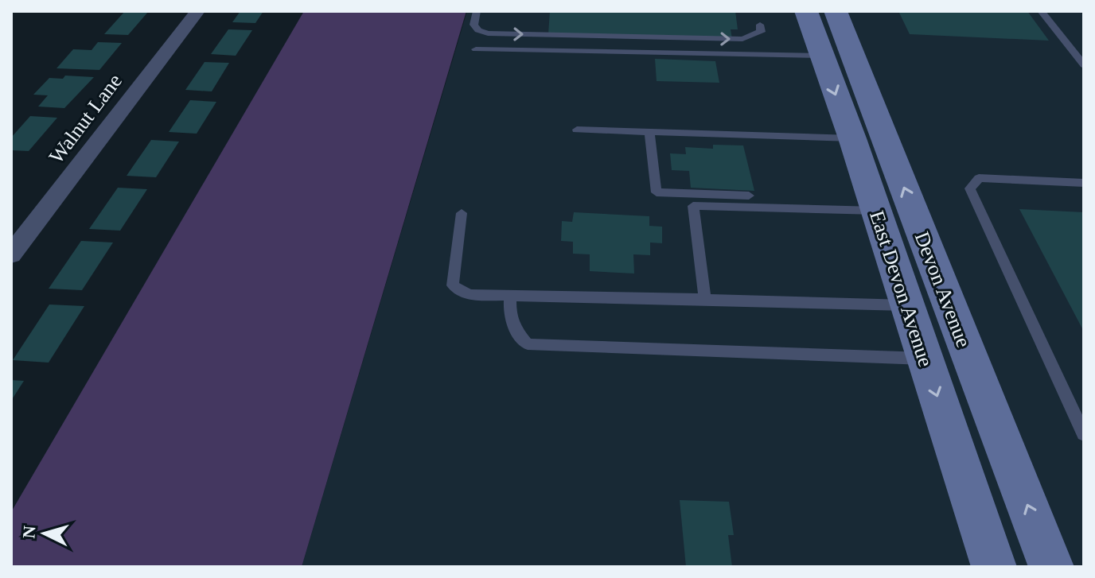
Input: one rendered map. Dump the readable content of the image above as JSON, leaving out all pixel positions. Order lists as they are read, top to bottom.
{
  "streets": {
    "main road": ["East Devon Avenue", "Devon Avenue"],
    "street": ["Walnut Lane"]
  },
  "one_way": ["East Devon Avenue", "Devon Avenue"],
  "north": "left"
}
